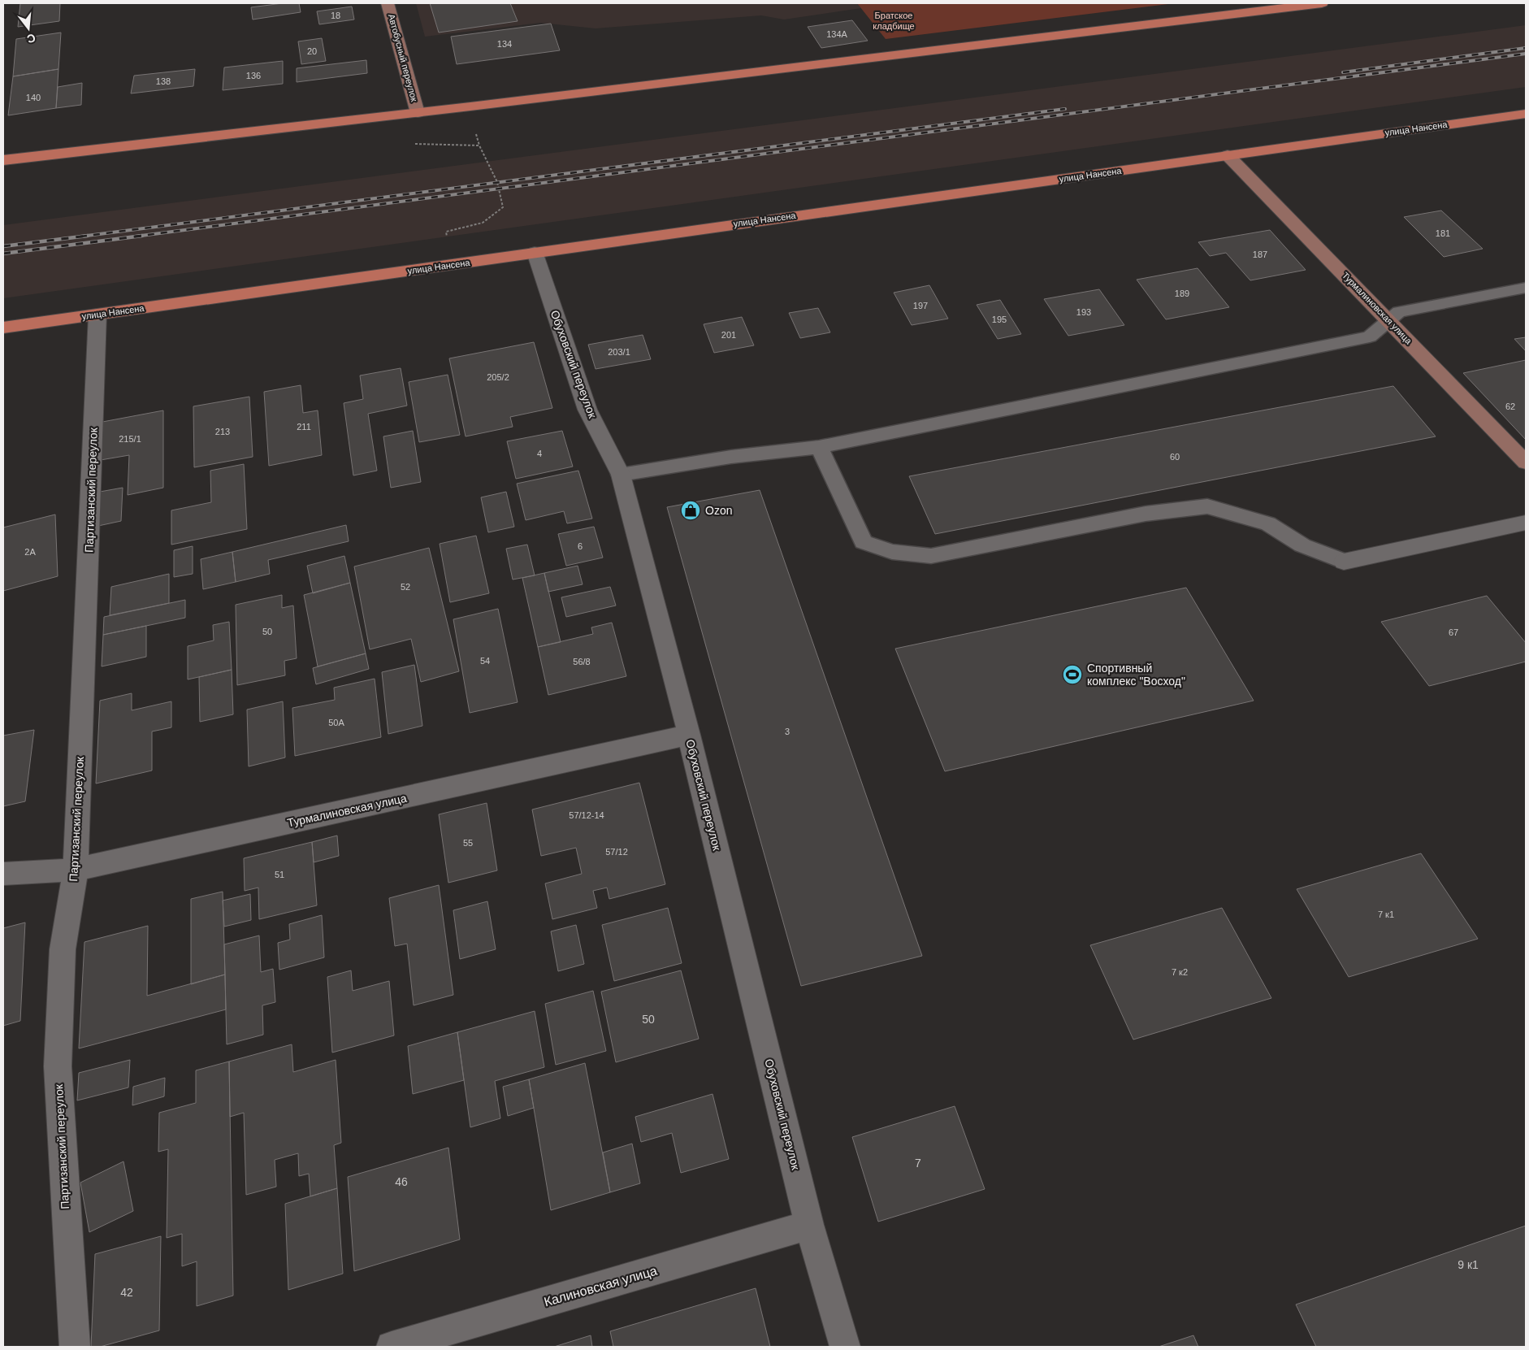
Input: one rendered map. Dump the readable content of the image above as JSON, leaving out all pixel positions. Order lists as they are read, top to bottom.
{
  "streets": {
    "main road": ["улица Нансена"],
    "street": [
      "Автобусный переулок",
      "Турмалиновская улица",
      "Обуховский переулок",
      "Партизанский переулок",
      "Калиновская улица"
    ]
  },
  "crossings": [
    ["улица Нансена", "Турмалиновская улица"],
    ["улица Нансена", "Обуховский переулок"],
    ["улица Нансена", "Партизанский переулок"],
    ["Турмалиновская улица", "Обуховский переулок"],
    ["Турмалиновская улица", "Партизанский переулок"],
    ["Обуховский переулок", "Калиновская улица"]
  ],
  "parks": ["Братское кладбище"],
  "places": {
    "shop": ["Ozon"],
    "sports": ["Спортивный комплекс \"Восход\""]
  },
  "house_numbers": [
    "18",
    "134А",
    "134",
    "20",
    "136",
    "138",
    "140",
    "181",
    "187",
    "189",
    "197",
    "193",
    "195",
    "201",
    "203/1",
    "205/2",
    "62",
    "211",
    "213",
    "215/1",
    "4",
    "60",
    "6",
    "2А",
    "52",
    "50",
    "67",
    "54",
    "56/8",
    "50А",
    "3",
    "57/12-14",
    "55",
    "57/12",
    "51",
    "7 к1",
    "7 к2",
    "50",
    "7",
    "46",
    "9 к1",
    "42"
  ],
  "north": "bottom"
}
